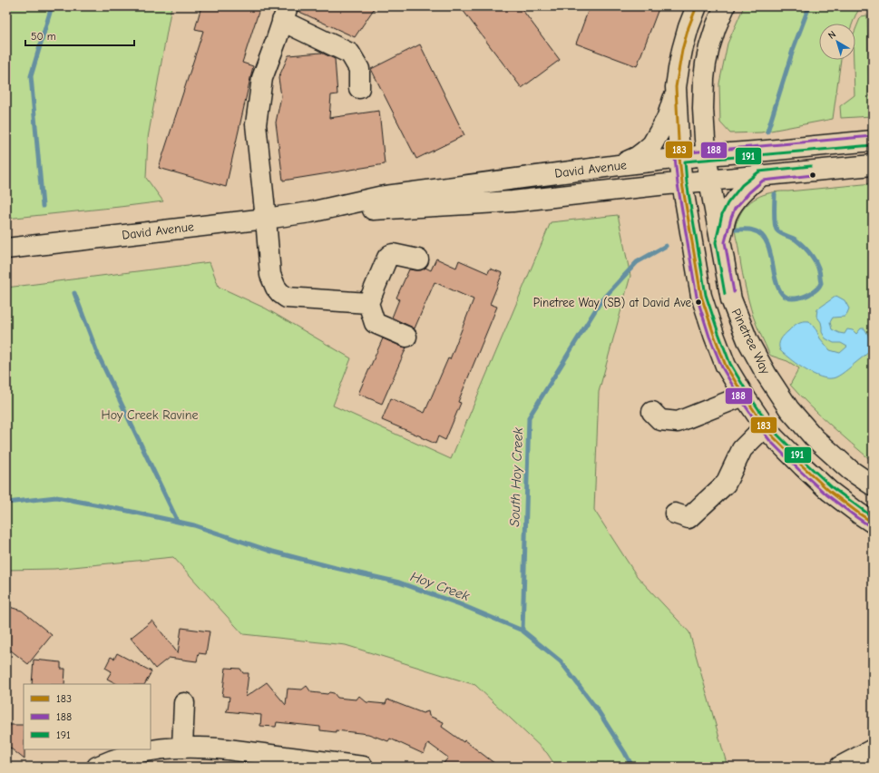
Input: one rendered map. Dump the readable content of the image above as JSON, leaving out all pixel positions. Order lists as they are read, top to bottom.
{
  "streets": {
    "main road": ["David Avenue", "Pinetree Way"]
  },
  "crossings": [
    ["David Avenue", "Pinetree Way"]
  ],
  "water": ["South Hoy Creek", "Hoy Creek"],
  "parks": ["Hoy Creek Ravine"],
  "places": ["Pinetree Way (SB) at David Ave"],
  "lines": ["transit line 183", "transit line 188", "transit line 191"],
  "legend": ["183", "188", "191"],
  "scale_bar": "50 m",
  "north": "top left"
}
